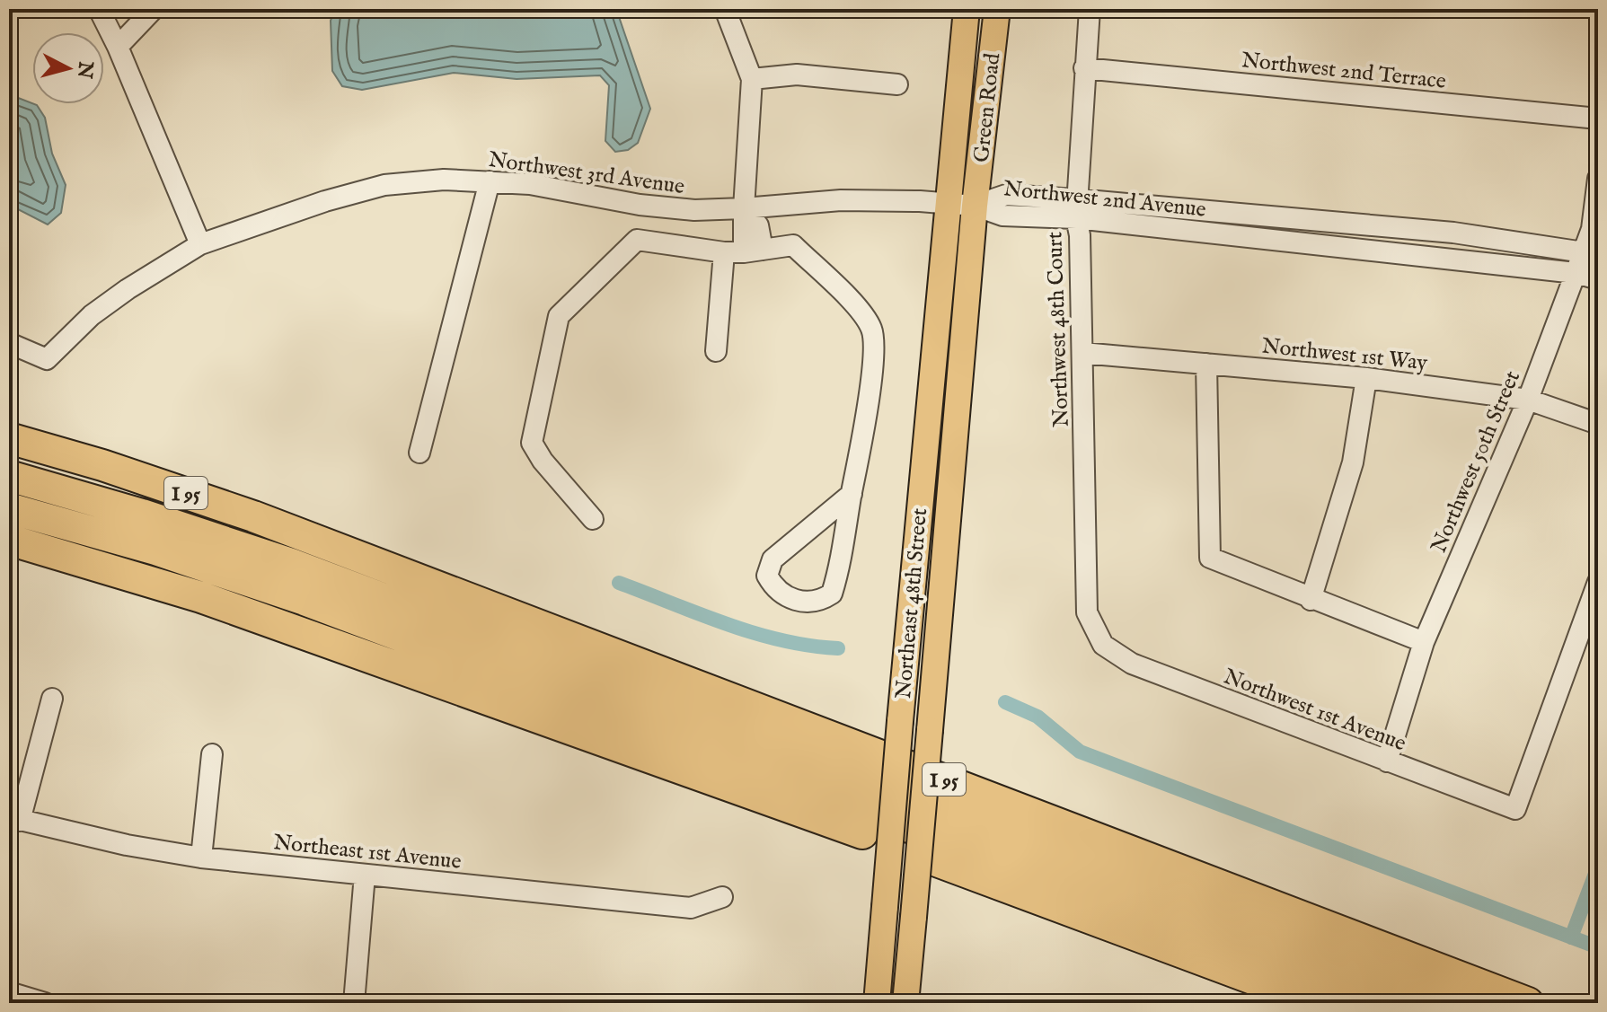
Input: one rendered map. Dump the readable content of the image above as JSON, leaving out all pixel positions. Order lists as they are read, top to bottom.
{
  "streets": {
    "highway": ["I 95"],
    "main road": ["Green Road", "Northeast 48th Street"],
    "street": [
      "Northwest 2nd Terrace",
      "Northwest 3rd Avenue",
      "Northwest 2nd Avenue",
      "Northwest 48th Court",
      "Northwest 1st Way",
      "Northwest 50th Street",
      "Northwest 1st Avenue",
      "Northeast 1st Avenue"
    ]
  },
  "crossings": [
    ["Northwest 2nd Terrace", "Northwest 48th Court"],
    ["Green Road", "Northwest 3rd Avenue"],
    ["Green Road", "Northwest 2nd Avenue"],
    ["Green Road", "Northeast 48th Street"],
    ["Northwest 3rd Avenue", "Northwest 2nd Avenue"],
    ["Northwest 3rd Avenue", "Northeast 48th Street"],
    ["Northwest 2nd Avenue", "Northwest 48th Court"],
    ["Northwest 2nd Avenue", "Northwest 50th Street"],
    ["Northwest 2nd Avenue", "Northeast 48th Street"],
    ["Northwest 48th Court", "Northwest 1st Way"],
    ["Northwest 48th Court", "Northwest 1st Avenue"],
    ["Northwest 1st Way", "Northwest 50th Street"],
    ["Northwest 50th Street", "Northwest 1st Avenue"]
  ],
  "north": "right"
}
